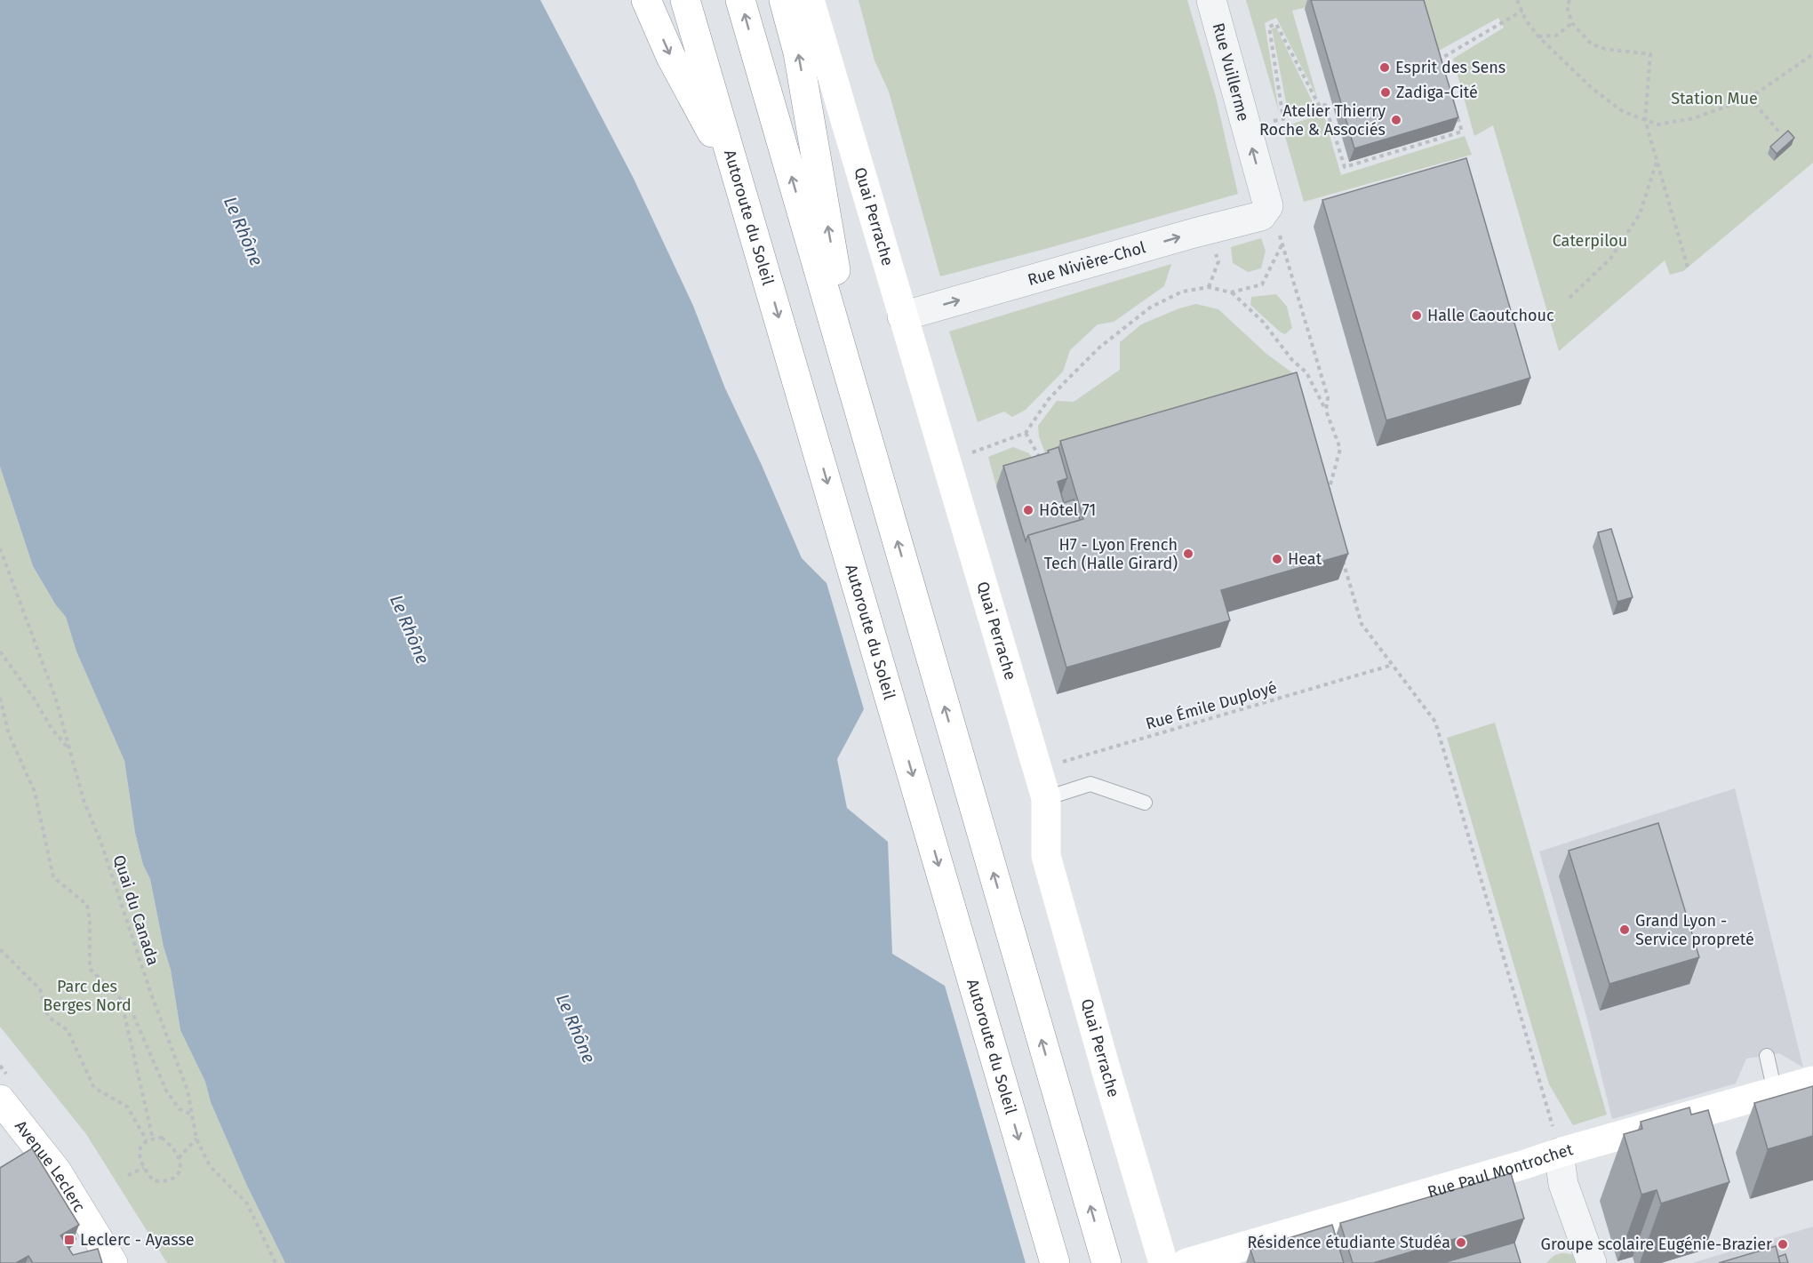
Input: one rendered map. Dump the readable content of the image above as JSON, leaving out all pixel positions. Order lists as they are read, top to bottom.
{
  "streets": {
    "main road": [
      "Quai Perrache",
      "Autoroute du Soleil",
      "Avenue Leclerc",
      "Rue Paul Montrochet"
    ],
    "street": ["Rue Vuillerme", "Rue Nivière-Chol"],
    "path": ["Rue Émile Duployé", "Quai du Canada"]
  },
  "crossings": [
    ["Rue Vuillerme", "Rue Nivière-Chol"],
    ["Quai Perrache", "Rue Nivière-Chol"],
    ["Quai Perrache", "Rue Émile Duployé"]
  ],
  "one_way": ["Rue Vuillerme", "Rue Nivière-Chol"],
  "water": ["Le Rhône"],
  "parks": ["Station Mue", "Caterpilou", "Parc des Berges Nord"],
  "places": {
    "other": [
      "Esprit des Sens",
      "Zadiga-Cité",
      "Atelier Thierry Roche & Associés",
      "Halle Caoutchouc",
      "Hôtel 71",
      "H7 - Lyon French Tech (Halle Girard)",
      "Heat",
      "Grand Lyon - Service propreté",
      "Résidence étudiante Studéa",
      "Groupe scolaire Eugénie-Brazier"
    ],
    "transit": ["Leclerc - Ayasse"]
  }
}
